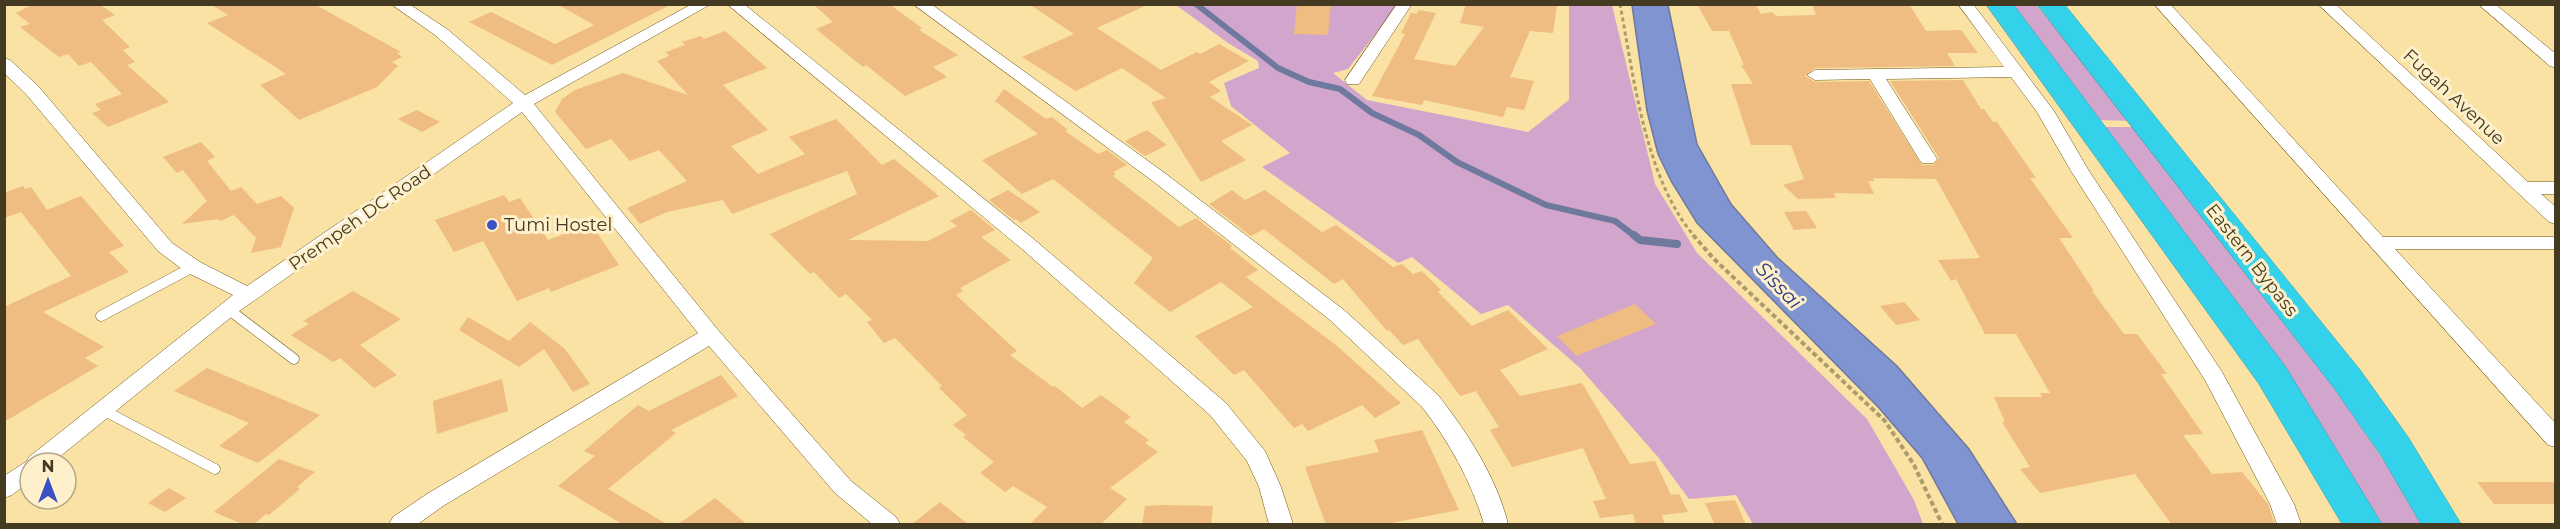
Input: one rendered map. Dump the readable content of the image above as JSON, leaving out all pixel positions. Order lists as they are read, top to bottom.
{
  "streets": {
    "highway": ["Eastern Bypass"],
    "street": ["Fugah Avenue", "Prempeh DC Road"]
  },
  "water": ["Sissai"],
  "places": ["Tumi Hostel"],
  "north": "top"
}
